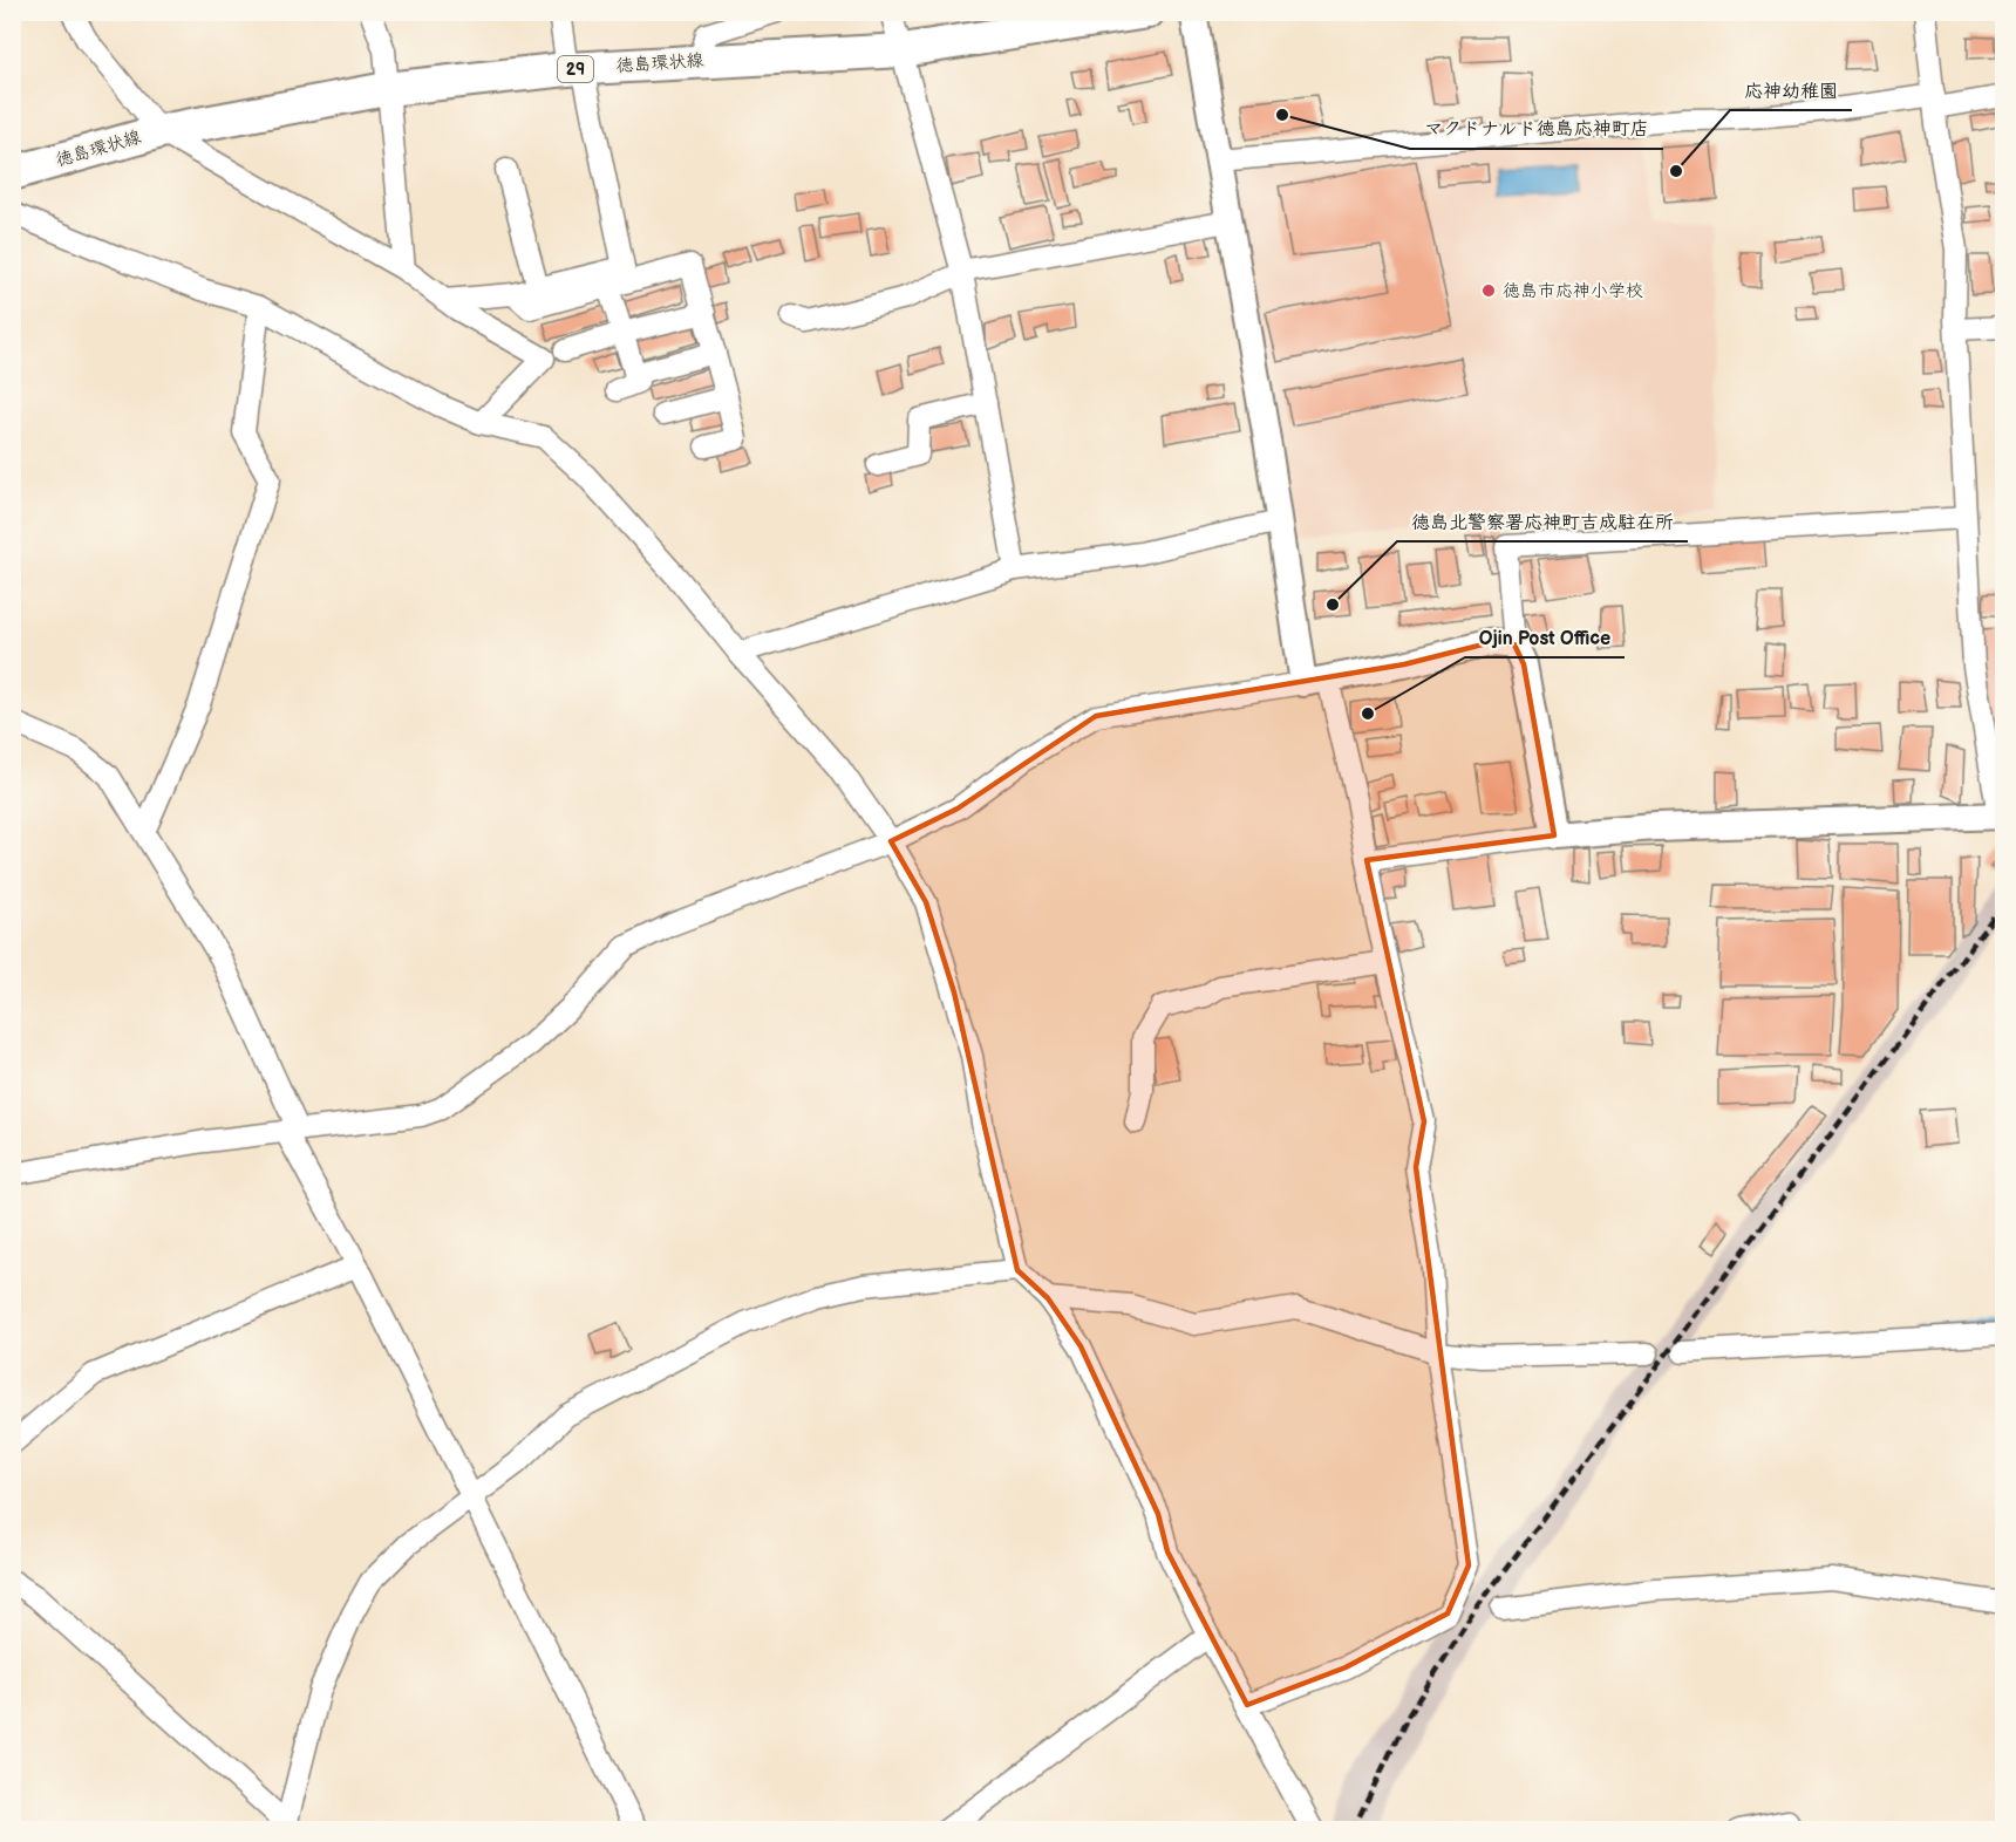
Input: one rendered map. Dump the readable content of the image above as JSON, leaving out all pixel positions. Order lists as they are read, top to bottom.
{
  "streets": {
    "main road": ["徳島環状線", "29"]
  },
  "places": [
    "マクドナルド徳島応神町店",
    "応神幼稚園",
    "徳島市応神小学校",
    "徳島北警察署応神町吉成駐在所",
    "Ojin Post Office"
  ]
}
